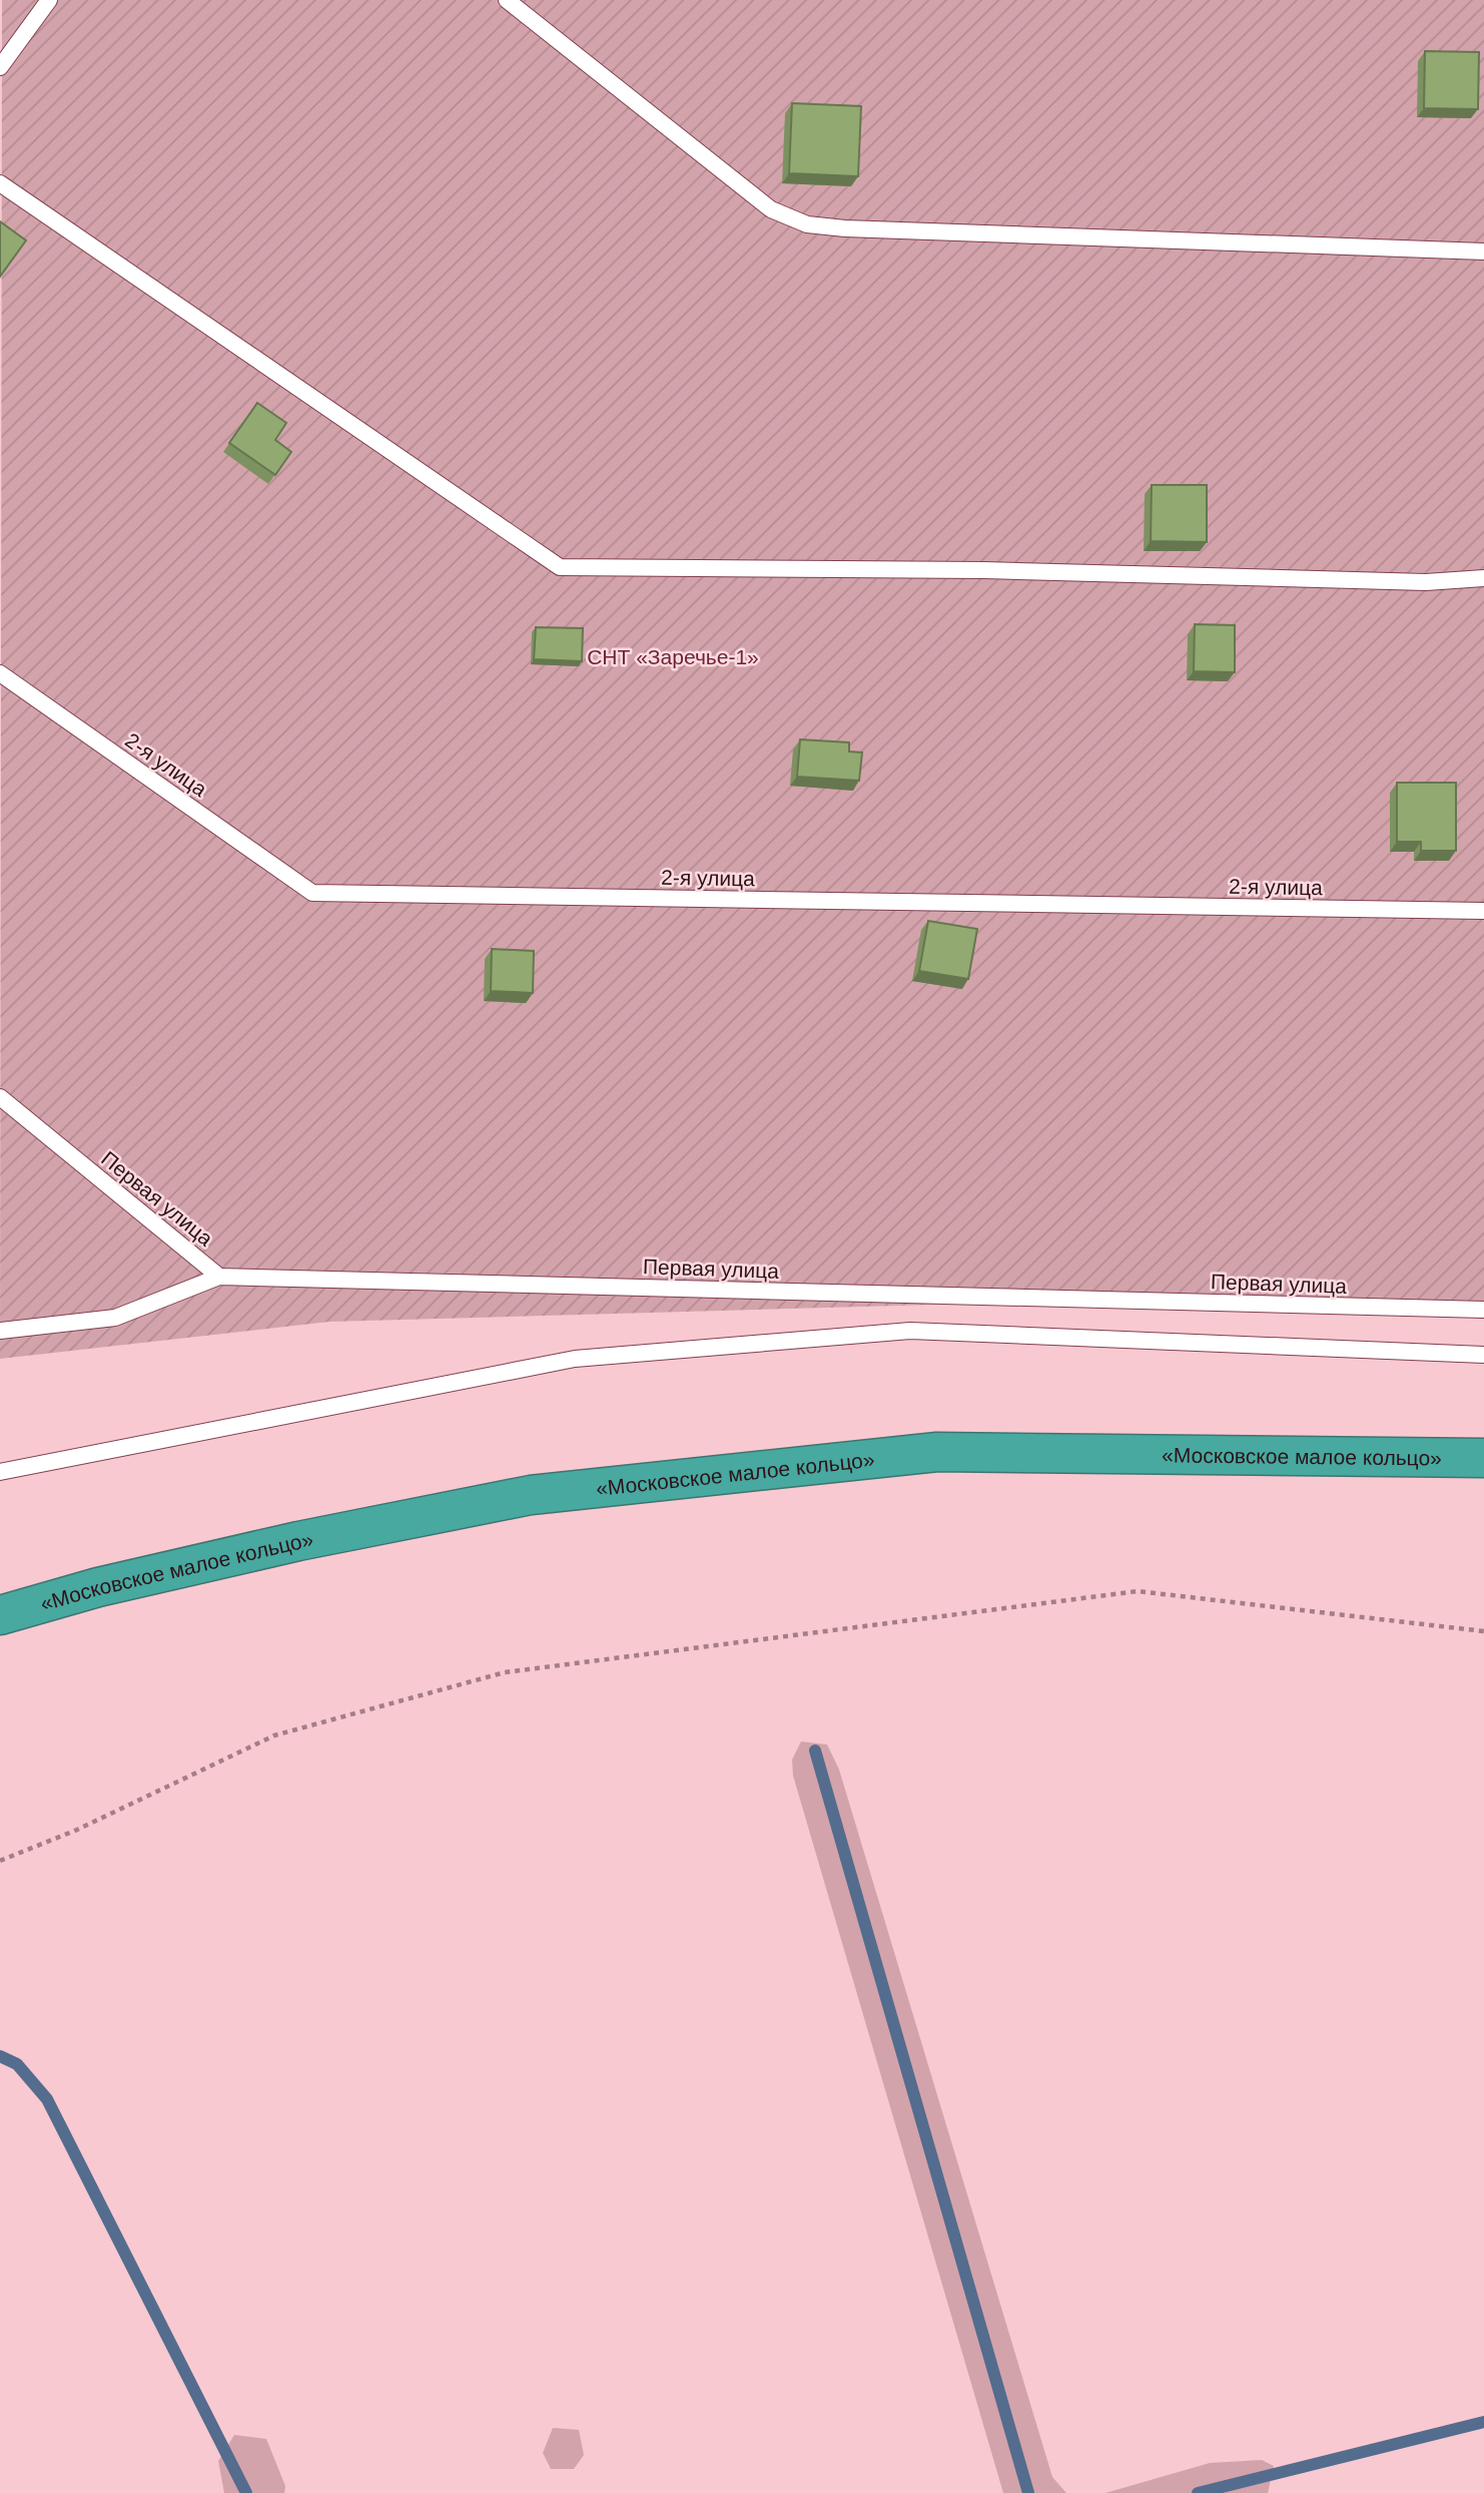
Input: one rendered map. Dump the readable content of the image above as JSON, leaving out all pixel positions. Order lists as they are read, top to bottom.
{
  "streets": {
    "highway": ["«Московское малое кольцо»"],
    "lane": ["2-я улица", "Первая улица"]
  },
  "parks": ["СНТ «Заречье-1»"]
}
